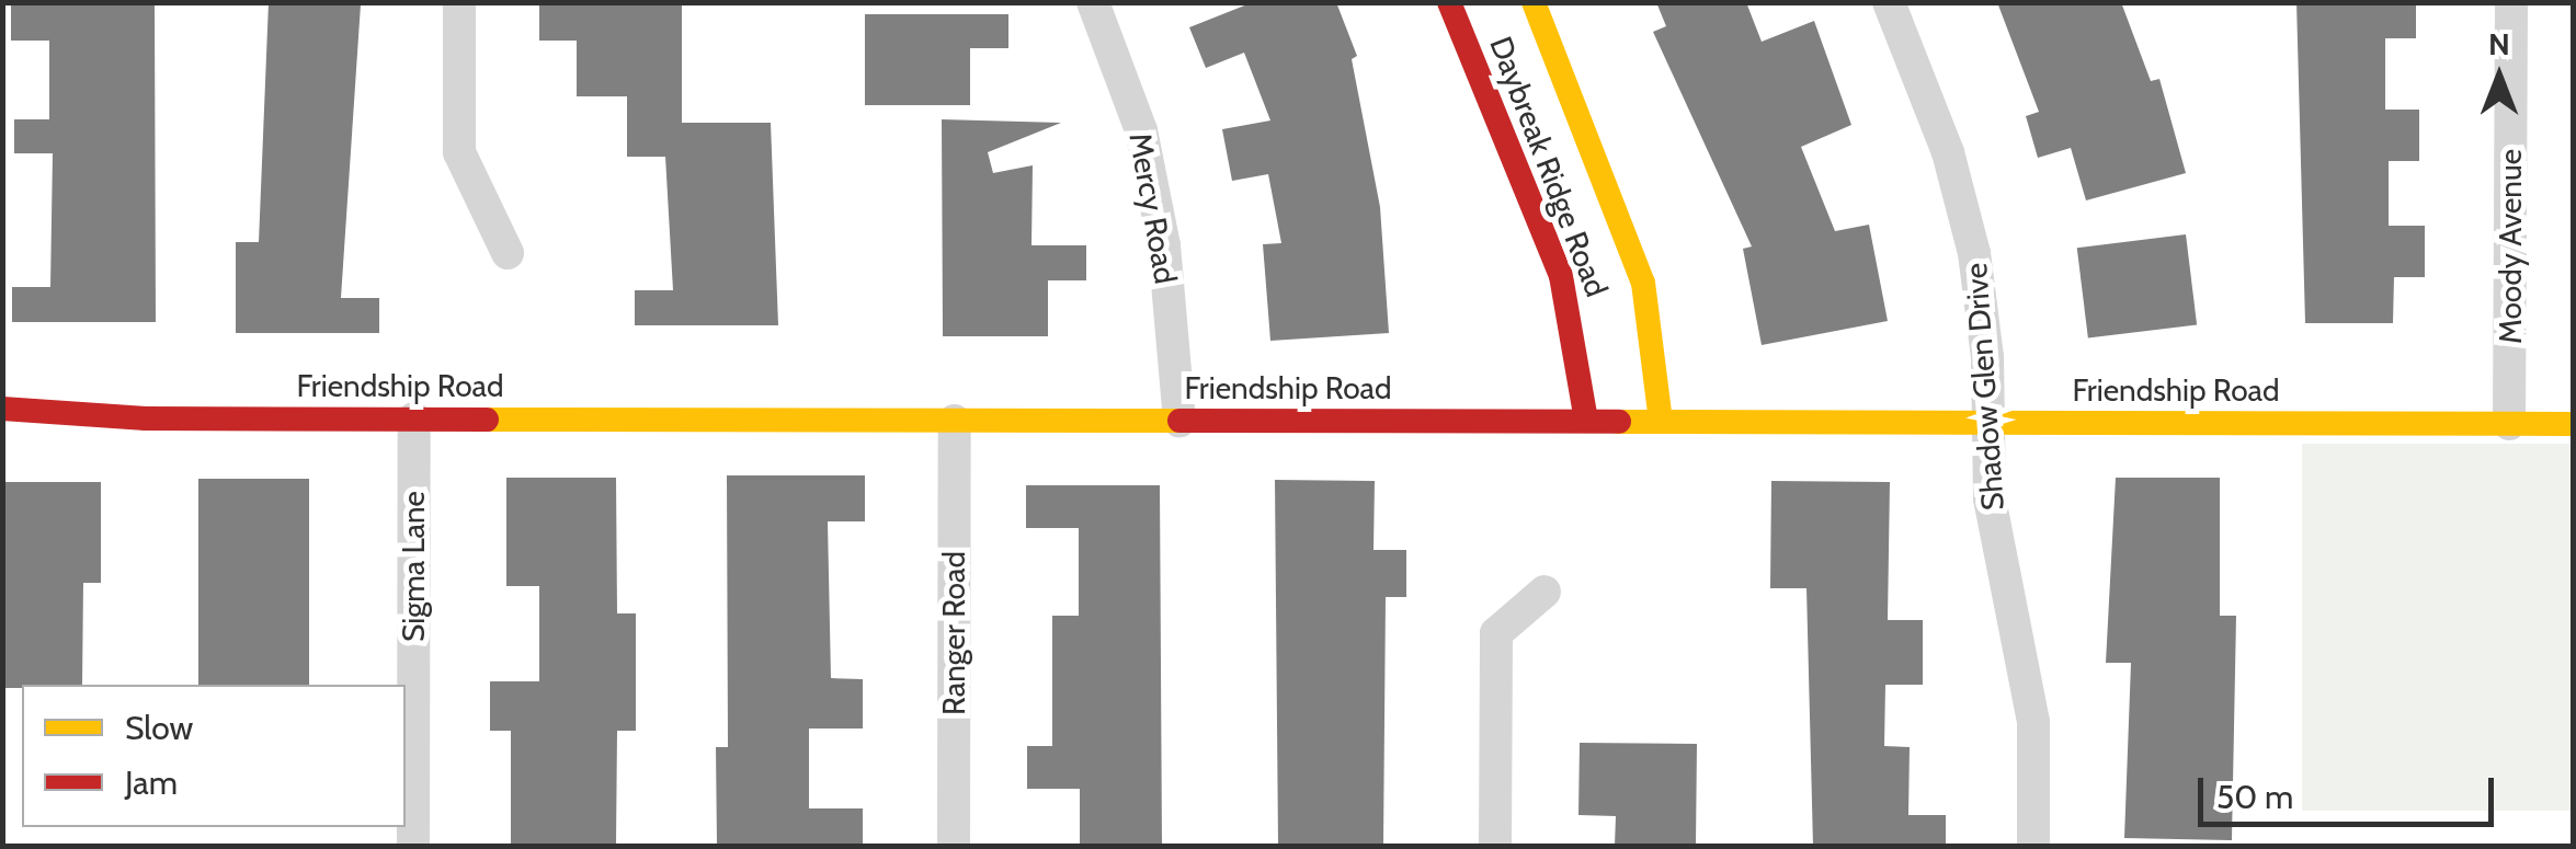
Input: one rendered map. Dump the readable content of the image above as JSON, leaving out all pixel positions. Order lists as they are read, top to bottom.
{
  "streets": {
    "street": [
      "Daybreak Ridge Road",
      "Mercy Road",
      "Moody Avenue",
      "Friendship Road",
      "Shadow Glen Drive",
      "Sigma Lane",
      "Ranger Road"
    ]
  },
  "crossings": [
    ["Daybreak Ridge Road", "Friendship Road"],
    ["Mercy Road", "Friendship Road"],
    ["Moody Avenue", "Friendship Road"],
    ["Friendship Road", "Shadow Glen Drive"],
    ["Friendship Road", "Sigma Lane"],
    ["Friendship Road", "Ranger Road"]
  ],
  "legend": ["Slow", "Jam"],
  "scale_bar": "50 m",
  "north": "top"
}
